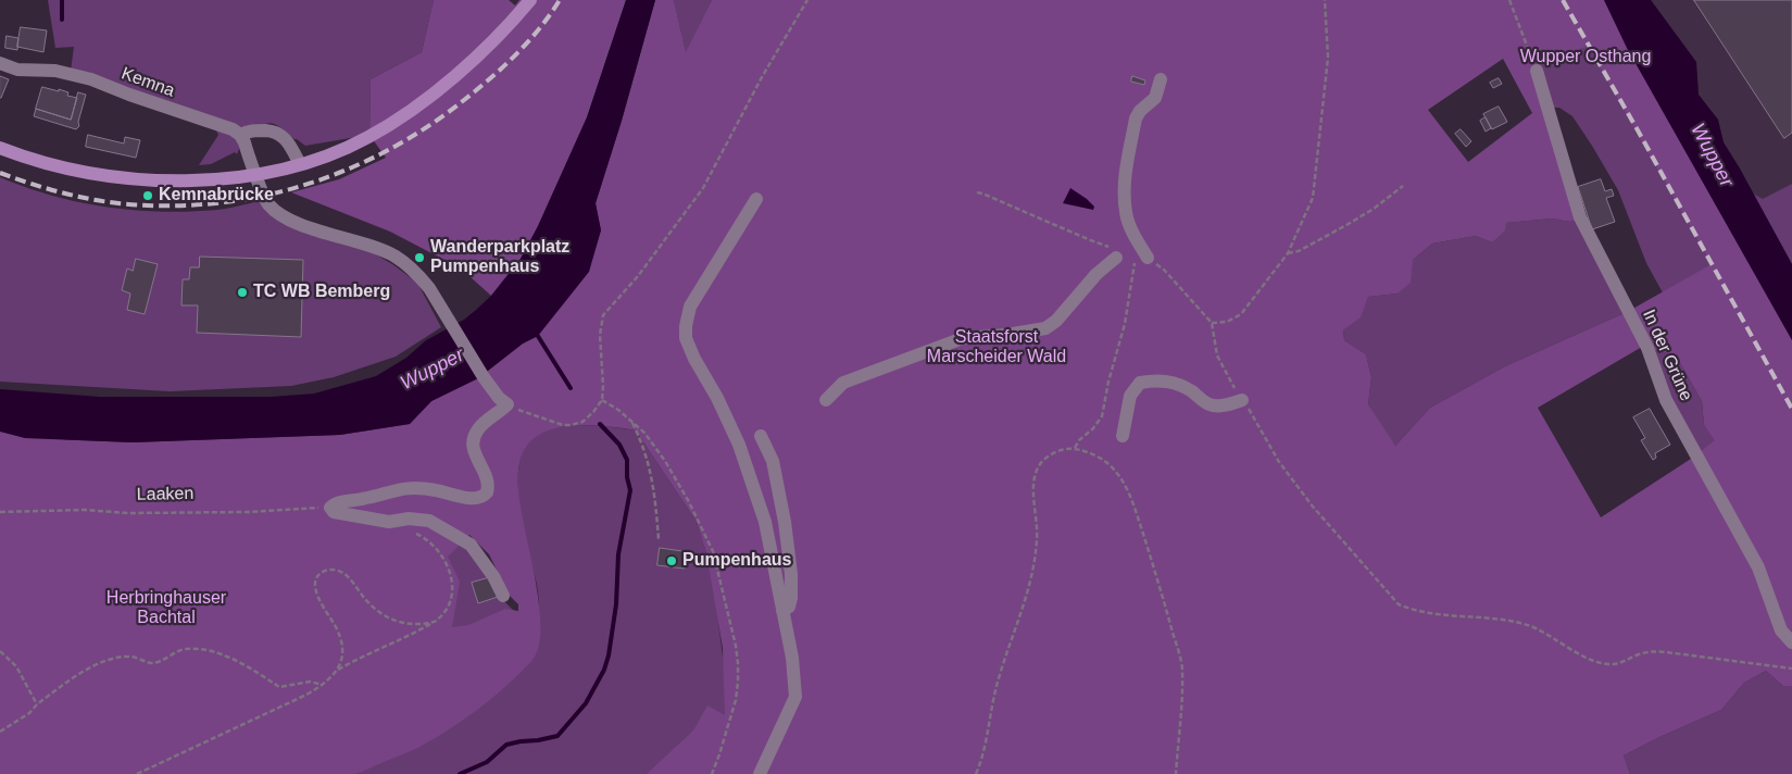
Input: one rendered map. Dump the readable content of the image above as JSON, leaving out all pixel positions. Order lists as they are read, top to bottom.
{
  "streets": {
    "street": ["Kemna", "In der Grüne"],
    "path": ["Laaken"]
  },
  "water": ["Wupper"],
  "parks": ["Wupper Osthang", "Staatsforst Marscheider Wald", "Herbringhauser Bachtal"],
  "places": [
    "Kemnabrücke",
    "Wanderparkplatz Pumpenhaus",
    "TC WB Bemberg",
    "Pumpenhaus"
  ]
}
